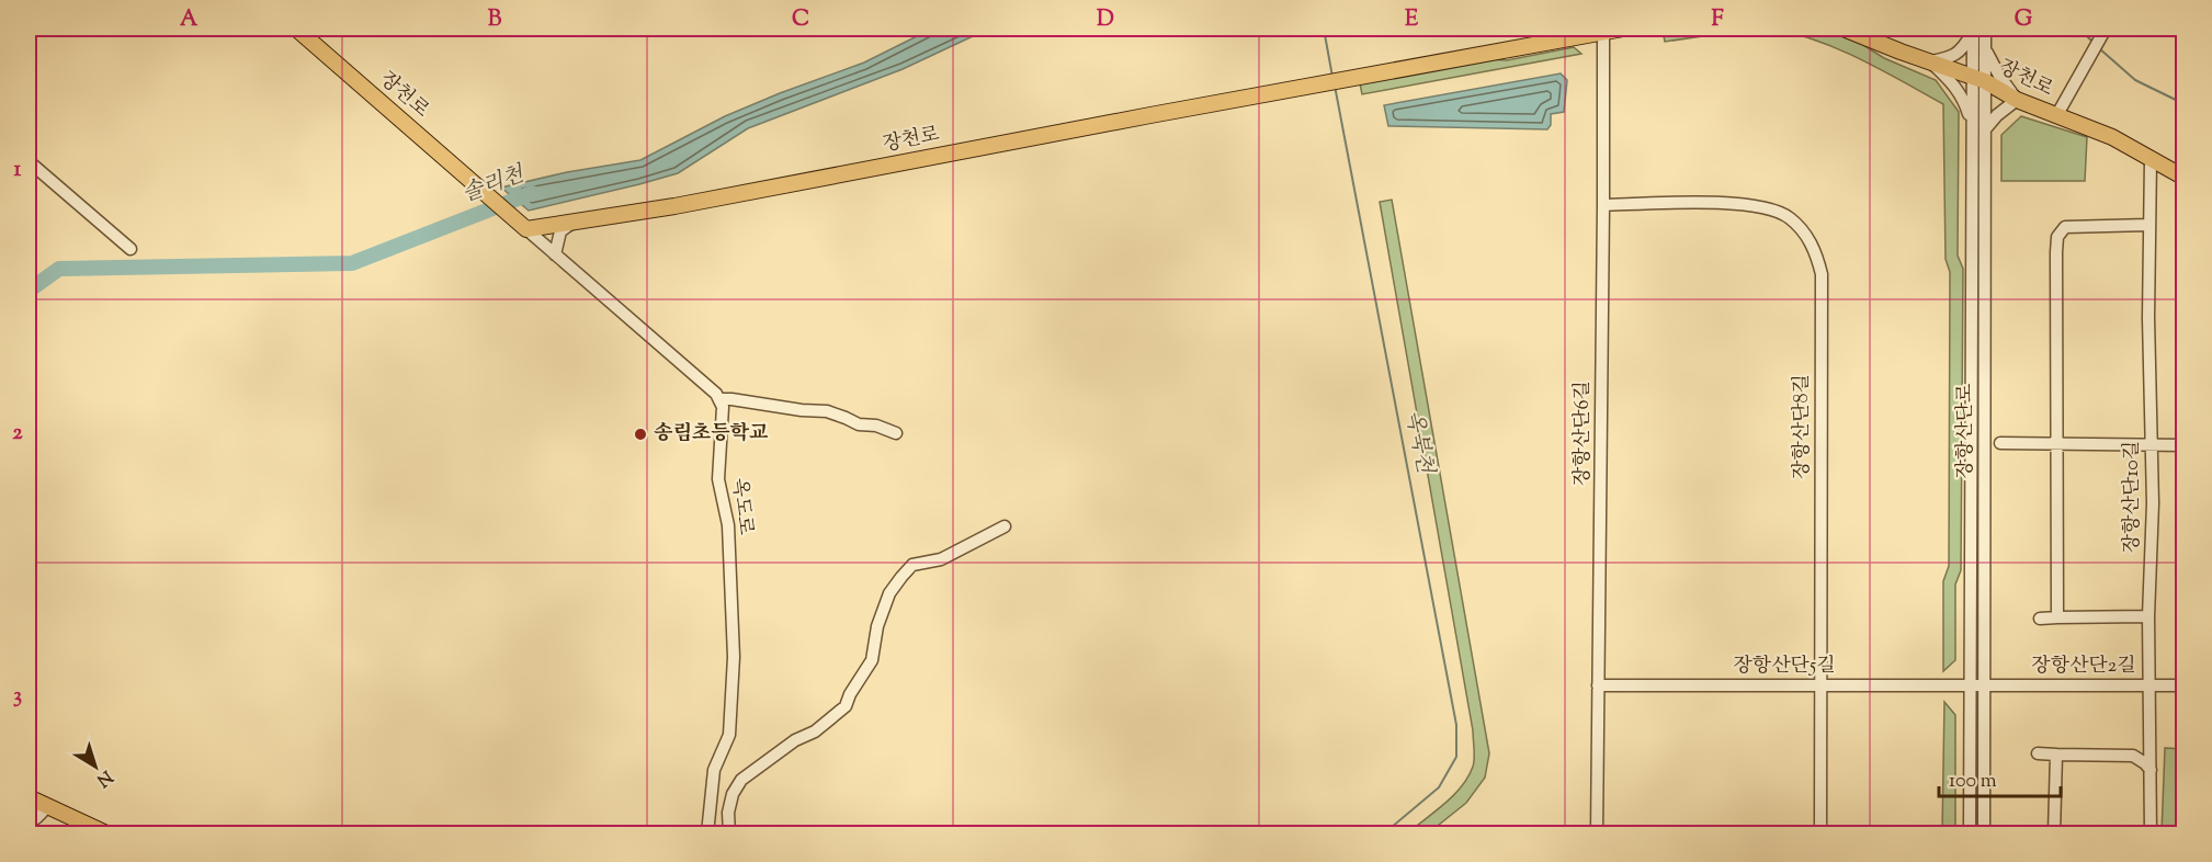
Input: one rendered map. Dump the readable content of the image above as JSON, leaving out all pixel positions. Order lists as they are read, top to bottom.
{
  "streets": {
    "main road": ["장천로"],
    "street": [
      "장항산단8길",
      "장항산단로",
      "장항산단6길",
      "장항산단10길",
      "옥도로",
      "장항산단5길",
      "장항산단2길"
    ]
  },
  "crossings": [
    ["장천로", "장항산단로"],
    ["장천로", "장항산단6길"],
    ["장천로", "장항산단10길"],
    ["장항산단8길", "장항산단6길"],
    ["장항산단8길", "장항산단5길"],
    ["장항산단로", "장항산단5길"],
    ["장항산단로", "장항산단2길"],
    ["장항산단6길", "장항산단5길"],
    ["장항산단10길", "장항산단2길"],
    ["장항산단5길", "장항산단2길"]
  ],
  "water": ["솔리천", "옥북천"],
  "places": ["송림초등학교"],
  "scale_bar": "100 m",
  "north": "bottom right",
  "grid": {
    "columns": [
      "A",
      "B",
      "C",
      "D",
      "E",
      "F",
      "G"
    ],
    "rows": ["1", "2", "3"]
  }
}
